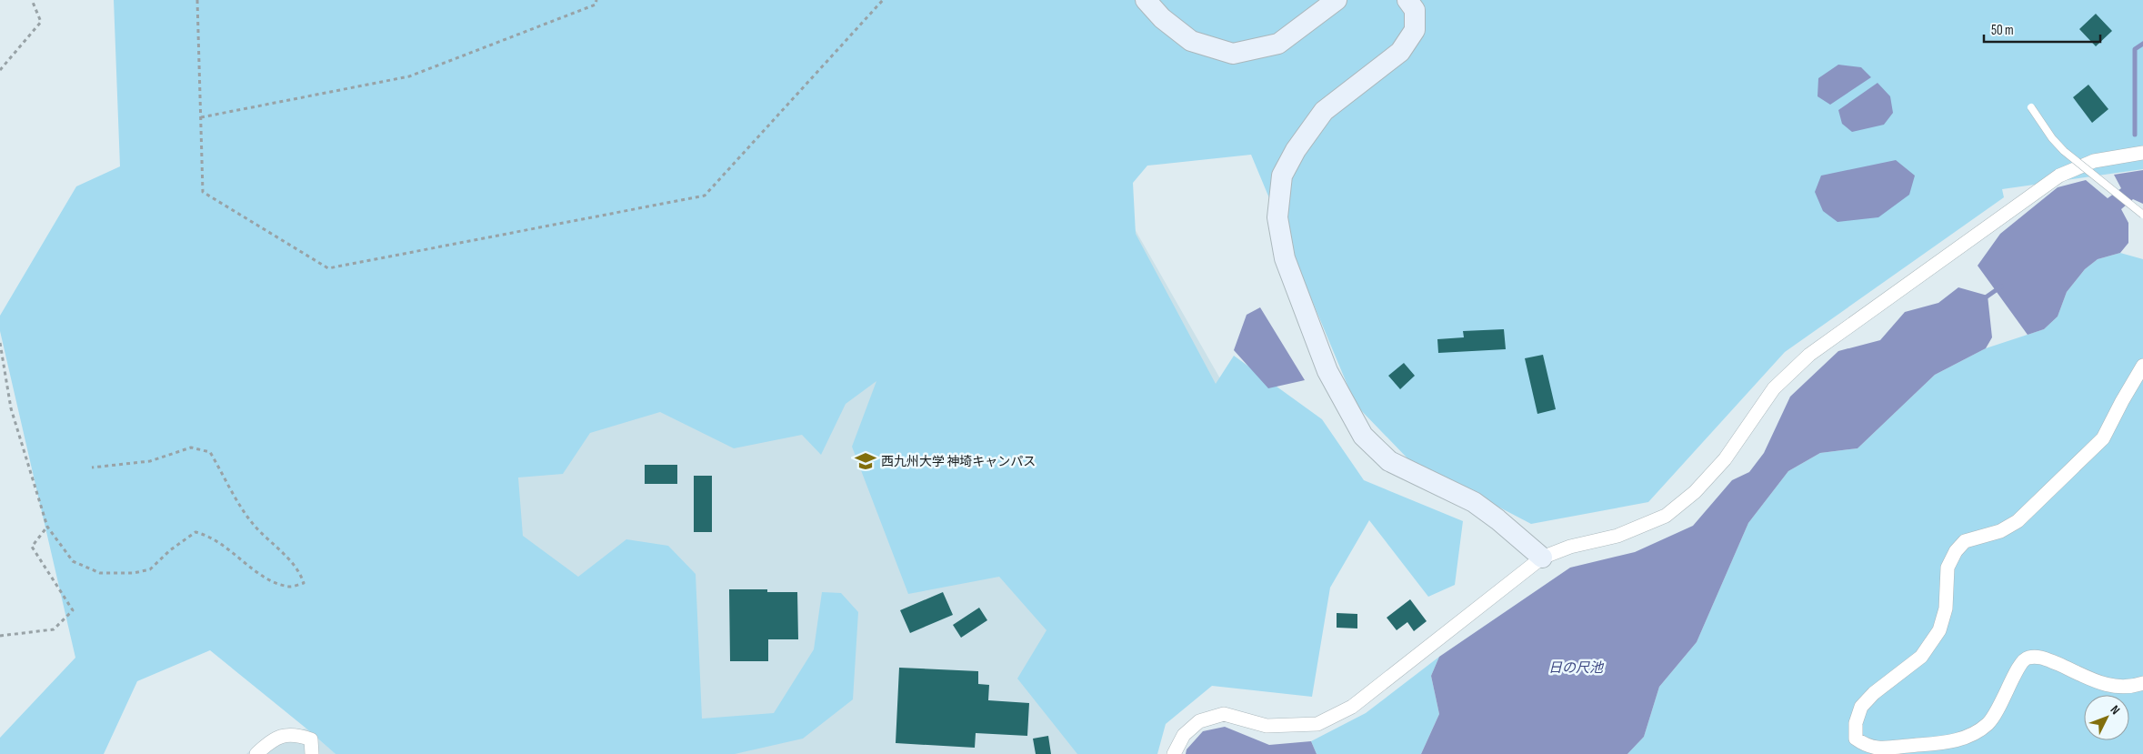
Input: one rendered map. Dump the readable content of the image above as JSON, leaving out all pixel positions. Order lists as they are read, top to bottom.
{
  "water": ["日の尺池"],
  "places": {
    "school or university": ["西九州大学 神埼キャンパス"]
  },
  "scale_bar": "50 m",
  "north": "top right"
}
